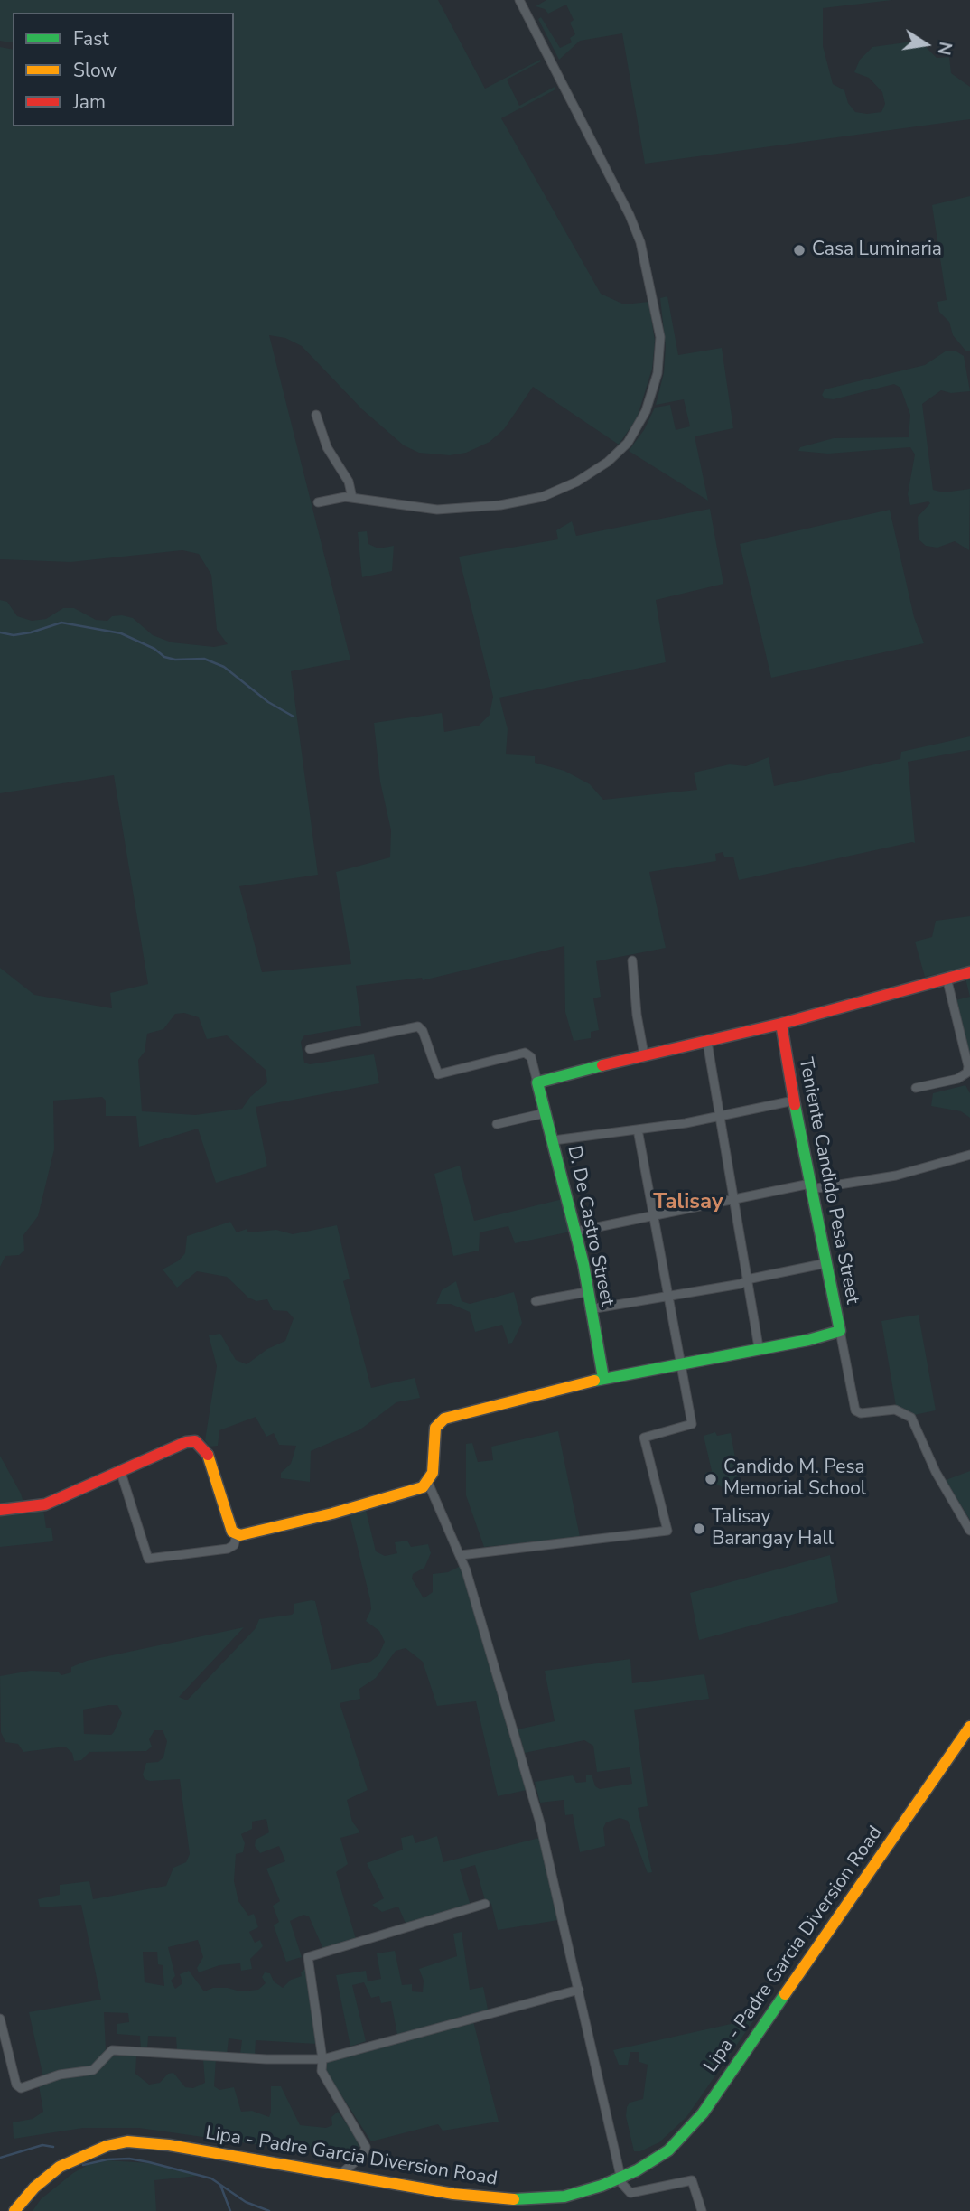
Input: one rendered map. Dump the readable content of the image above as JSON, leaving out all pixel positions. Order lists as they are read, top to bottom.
{
  "streets": {
    "street": ["Teniente Candido Pesa Street", "D. De Castro Street", "Lipa - Padre Garcia Diversion Road"]
  },
  "crossings": [
    ["Teniente Candido Pesa Street", "D. De Castro Street"]
  ],
  "districts": ["Talisay"],
  "places": ["Casa Luminaria", "Candido M. Pesa Memorial School", "Talisay Barangay Hall"],
  "legend": ["Fast", "Slow", "Jam"],
  "north": "right"
}
